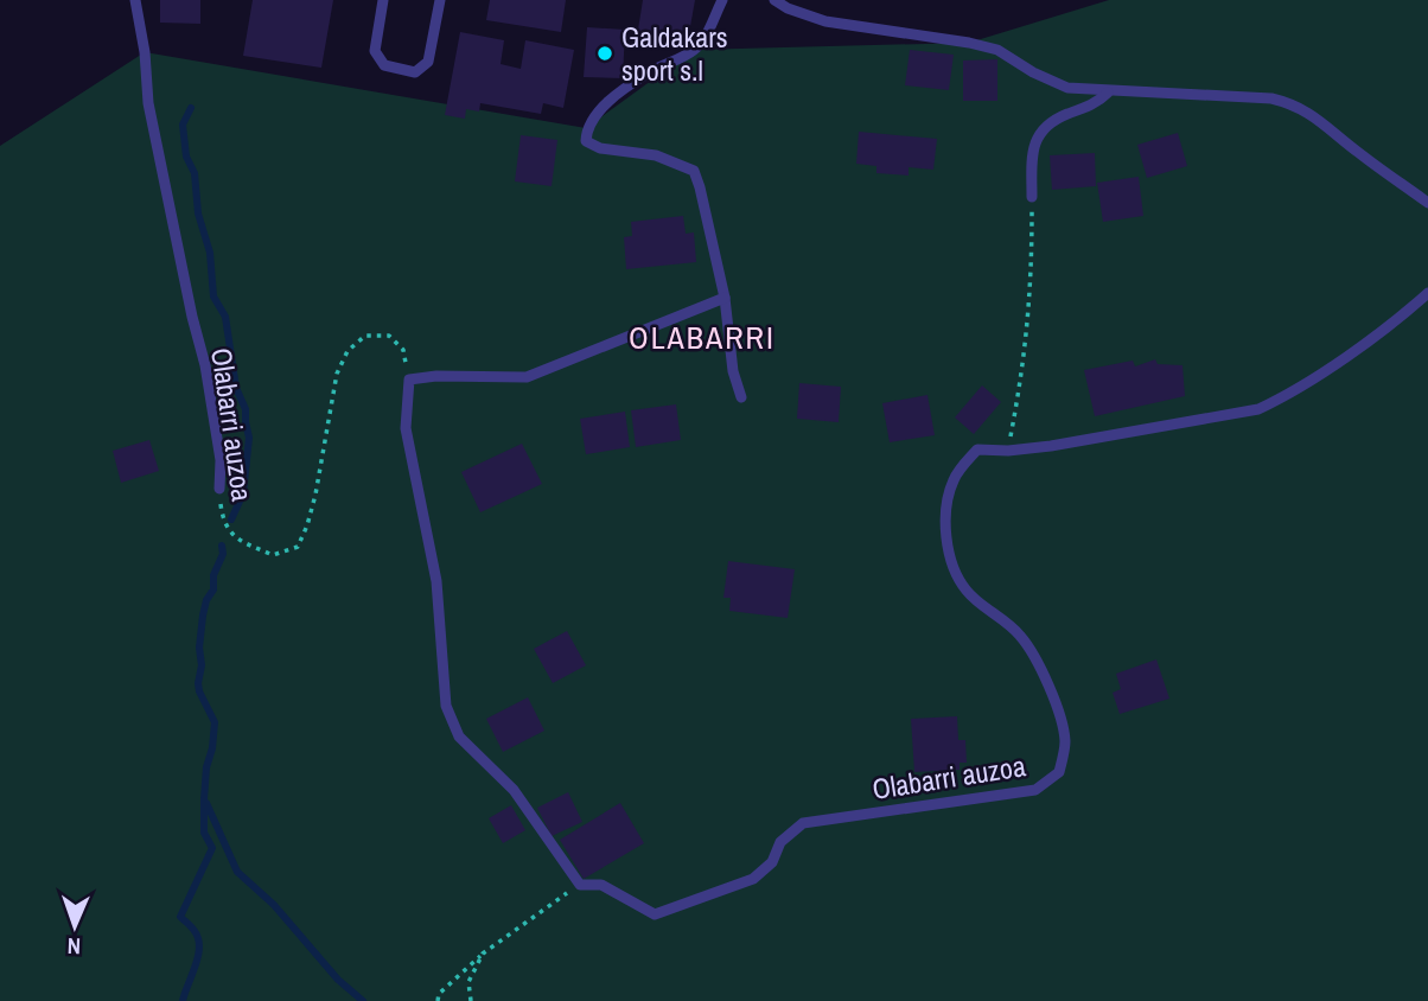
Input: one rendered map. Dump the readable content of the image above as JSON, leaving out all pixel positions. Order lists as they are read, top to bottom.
{
  "streets": {
    "lane": ["Olabarri auzoa"]
  },
  "districts": ["OLABARRI"],
  "places": ["Galdakars sport s.l"],
  "north": "bottom"
}
